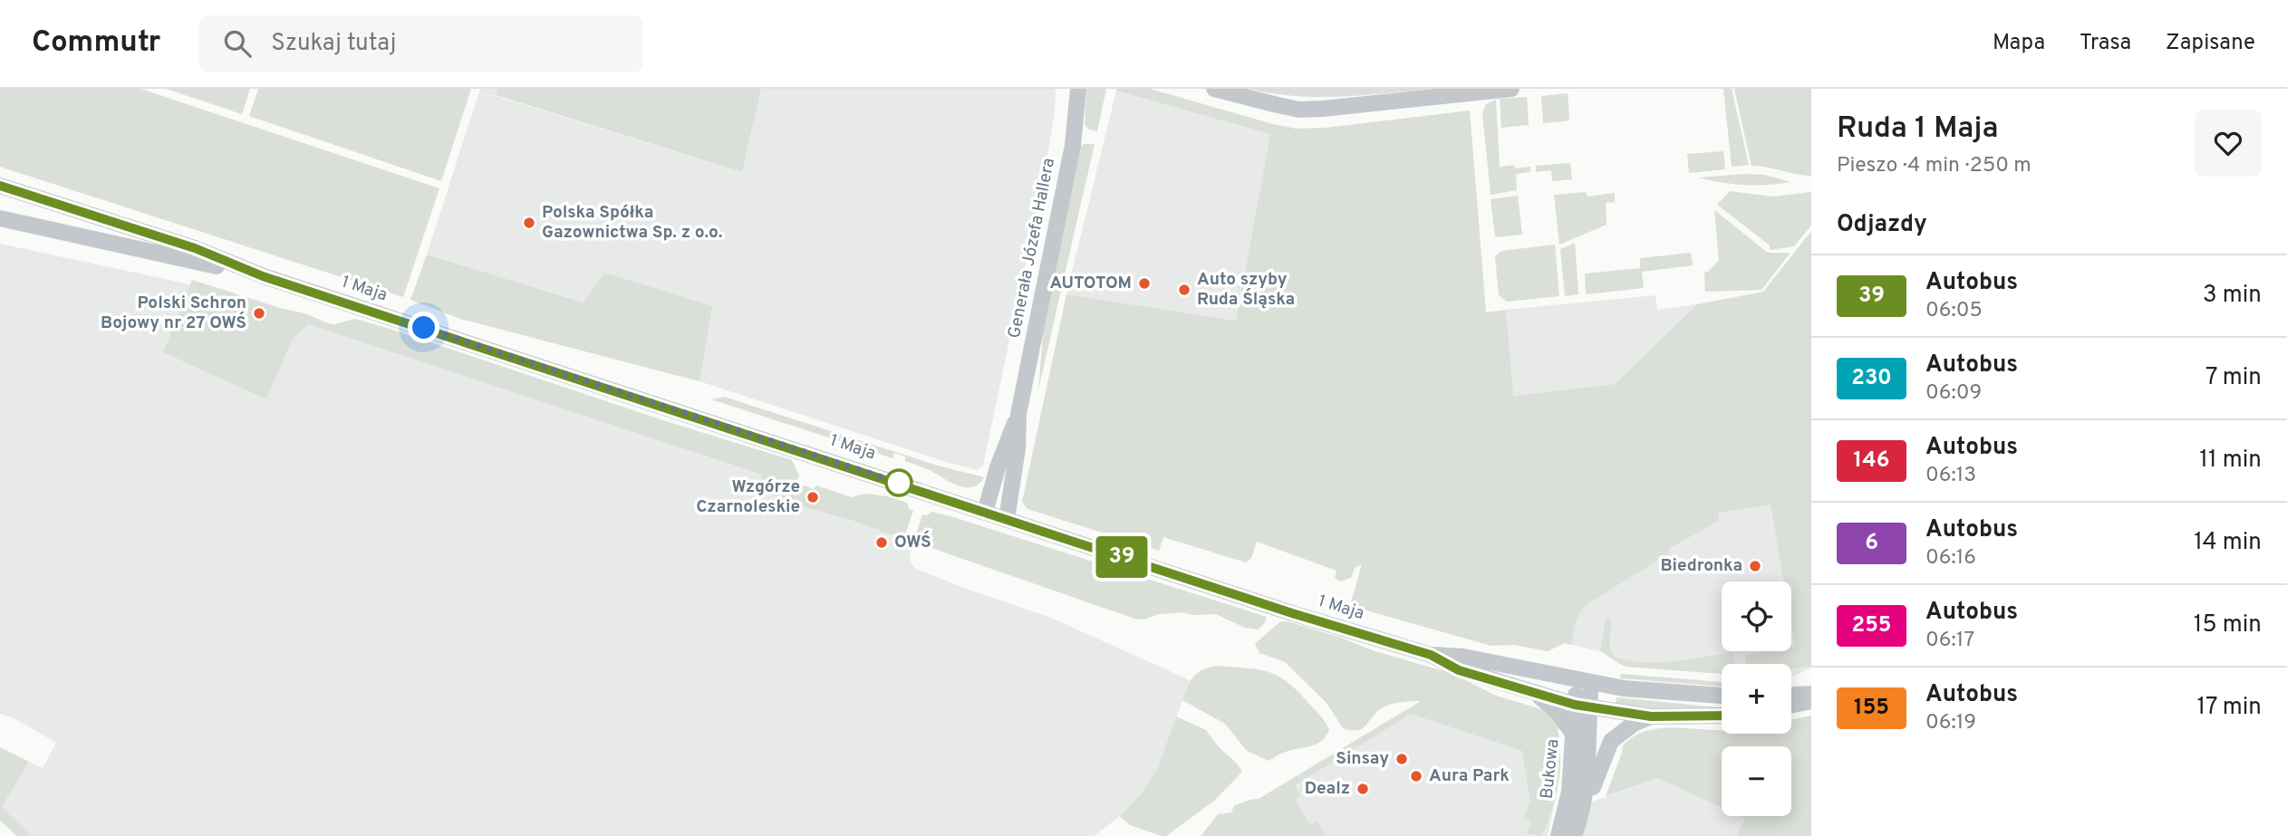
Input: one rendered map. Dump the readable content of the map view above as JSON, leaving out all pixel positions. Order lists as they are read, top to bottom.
{
  "streets": {
    "street": ["Generała Józefa Hallera", "1 Maja", "Bukowa"]
  },
  "crossings": [
    ["Generała Józefa Hallera", "1 Maja"],
    ["1 Maja", "Bukowa"]
  ],
  "places": [
    "Polska Spółka Gazownictwa Sp. z o.o.",
    "AUTOTOM",
    "Auto szyby Ruda Śląska",
    "Polski Schron Bojowy nr 27 OWŚ",
    "Wzgórze Czarnoleskie",
    "OWŚ",
    "Biedronka",
    "Sinsay",
    "Aura Park",
    "Dealz"
  ],
  "lines": ["bus line 39"],
  "page": {
    "header": "Commutr",
    "search": "Szukaj tutaj",
    "nav": ["Mapa", "Trasa", "Zapisane"],
    "on_map": "39",
    "heading": [
      ["Ruda 1 Maja", "Pieszo · 4 min · 250 m"],
      "Odjazdy"
    ],
    "list": [
      {
        "mark": "39",
        "name": "Autobus",
        "note": "06:05",
        "value": "3 min"
      },
      {
        "mark": "230",
        "name": "Autobus",
        "note": "06:09",
        "value": "7 min"
      },
      {
        "mark": "146",
        "name": "Autobus",
        "note": "06:13",
        "value": "11 min"
      },
      {
        "mark": "6",
        "name": "Autobus",
        "note": "06:16",
        "value": "14 min"
      },
      {
        "mark": "255",
        "name": "Autobus",
        "note": "06:17",
        "value": "15 min"
      },
      {
        "mark": "155",
        "name": "Autobus",
        "note": "06:19",
        "value": "17 min"
      }
    ],
    "map_buttons": ["+", "−"]
  }
}
